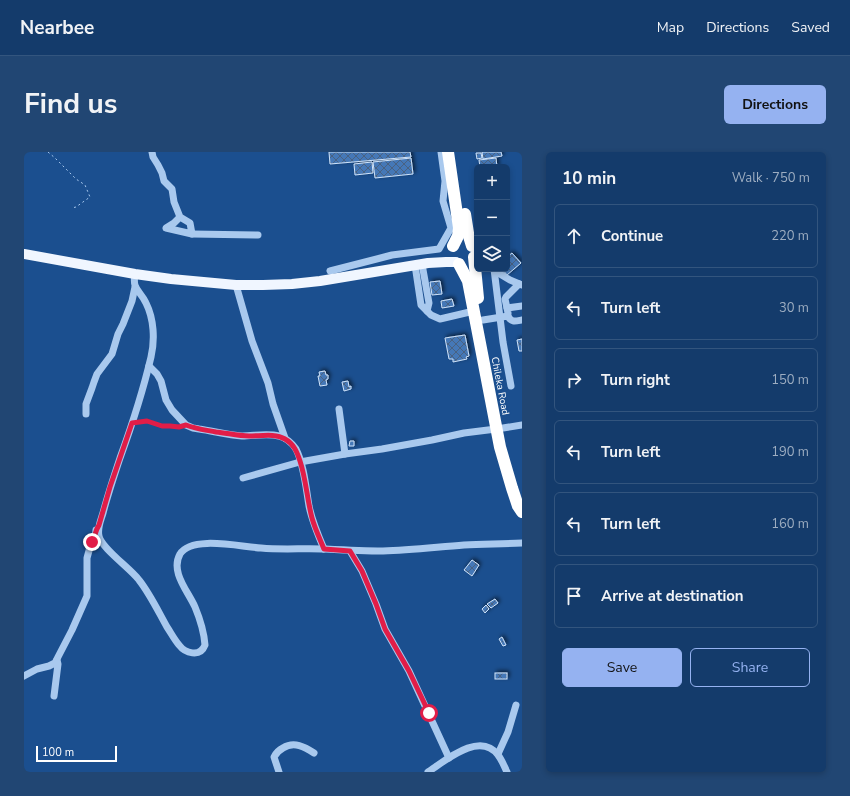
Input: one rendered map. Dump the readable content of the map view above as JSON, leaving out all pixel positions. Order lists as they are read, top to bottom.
{
  "streets": {
    "highway": ["Chileka Road"]
  },
  "scale_bar": "100 m",
  "page": {
    "header": "Nearbee",
    "nav": ["Map", "Directions", "Saved"],
    "title": "Find us",
    "buttons": [
      "Directions",
      ["Save", "Share"]
    ],
    "heading": ["10 min", "Walk · 750 m"],
    "map_buttons": ["+", "−"],
    "list": [
      ["Continue", "220 m"],
      ["Turn left", "30 m"],
      ["Turn right", "150 m"],
      ["Turn left", "190 m"],
      ["Turn left", "160 m"],
      "Arrive at destination"
    ],
    "scale": "100 m"
  }
}
